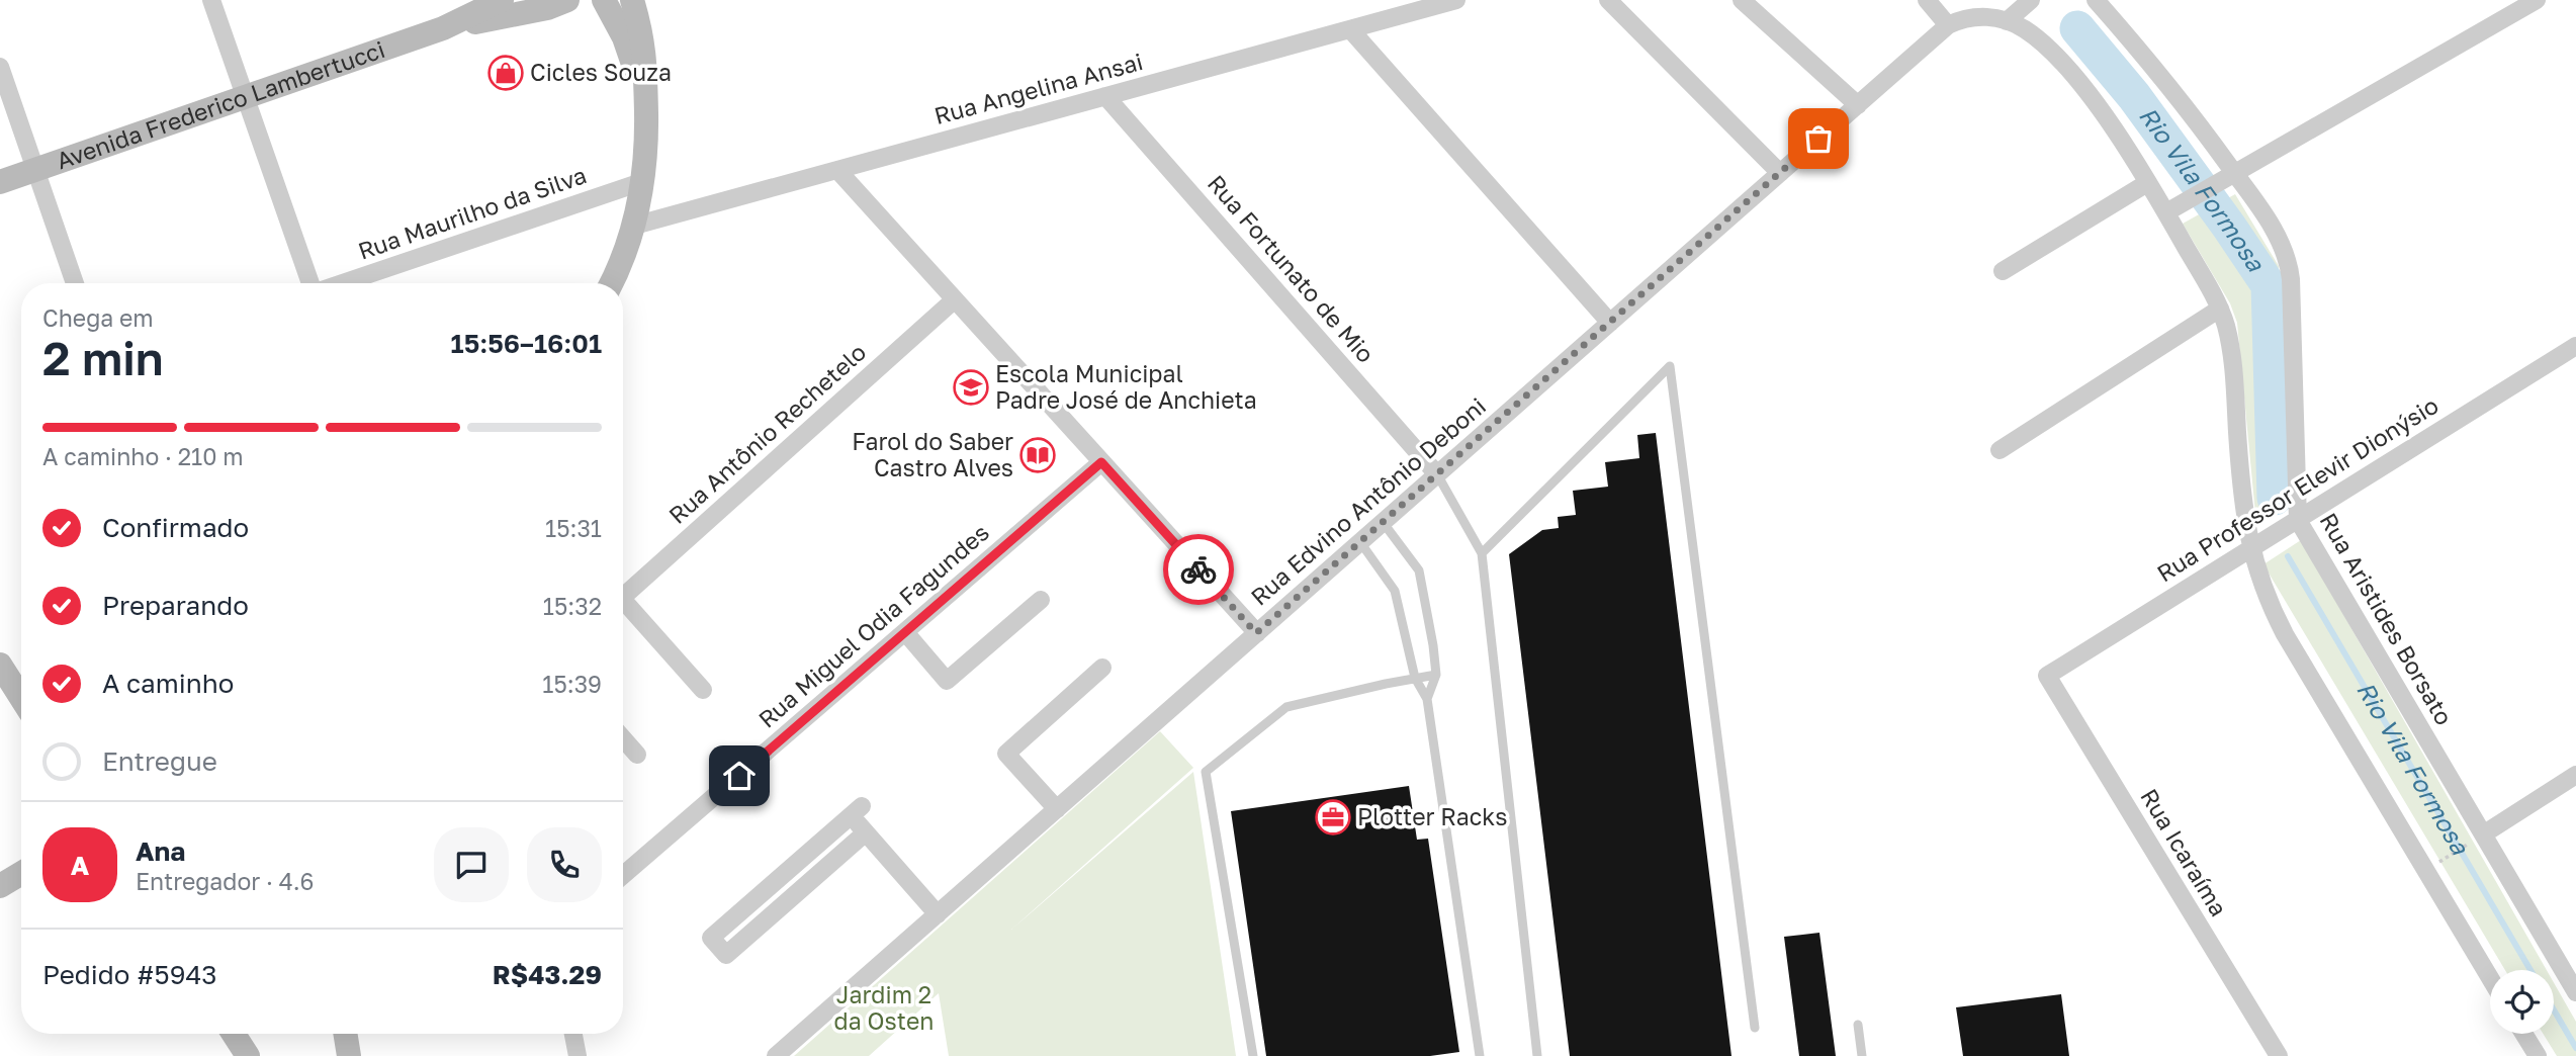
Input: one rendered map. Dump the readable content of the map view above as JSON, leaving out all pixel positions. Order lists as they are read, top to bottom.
{
  "streets": {
    "street": [
      "Rua Angelina Ansai",
      "Avenida Frederico Lambertucci",
      "Rua Maurilho da Silva",
      "Rua Fortunato de Mio",
      "Rua Antônio Rechetelo",
      "Rua Professor Elevir Dionýsio",
      "Rua Edvino Antônio Deboni",
      "Rua Aristides Borsato",
      "Rua Miguel Odia Fagundes",
      "Rua Icaraíma"
    ]
  },
  "crossings": [
    ["Rua Angelina Ansai", "Rua Fortunato de Mio"],
    ["Rua Fortunato de Mio", "Rua Edvino Antônio Deboni"],
    ["Rua Professor Elevir Dionýsio", "Rua Aristides Borsato"],
    ["Rua Professor Elevir Dionýsio", "Rua Icaraíma"]
  ],
  "water": ["Rio Vila Formosa"],
  "parks": ["Jardim 2 da Osten"],
  "places": {
    "shop": ["Cicles Souza"],
    "school or university": ["Escola Municipal Padre José de Anchieta"],
    "library": ["Farol do Saber Castro Alves"],
    "office": ["Plotter Racks"]
  },
  "page": {
    "heading": ["2 min", "Chega em", "15:56–16:01"],
    "panel": [
      "Ana",
      "Entregador · 4.6",
      "Pedido #5943",
      "R$43.29"
    ],
    "bar": "A caminho · 210 m",
    "list": [
      ["Confirmado", "15:31"],
      ["Preparando", "15:32"],
      ["A caminho", "15:39"],
      "Entregue"
    ],
    "round": "A"
  }
}
